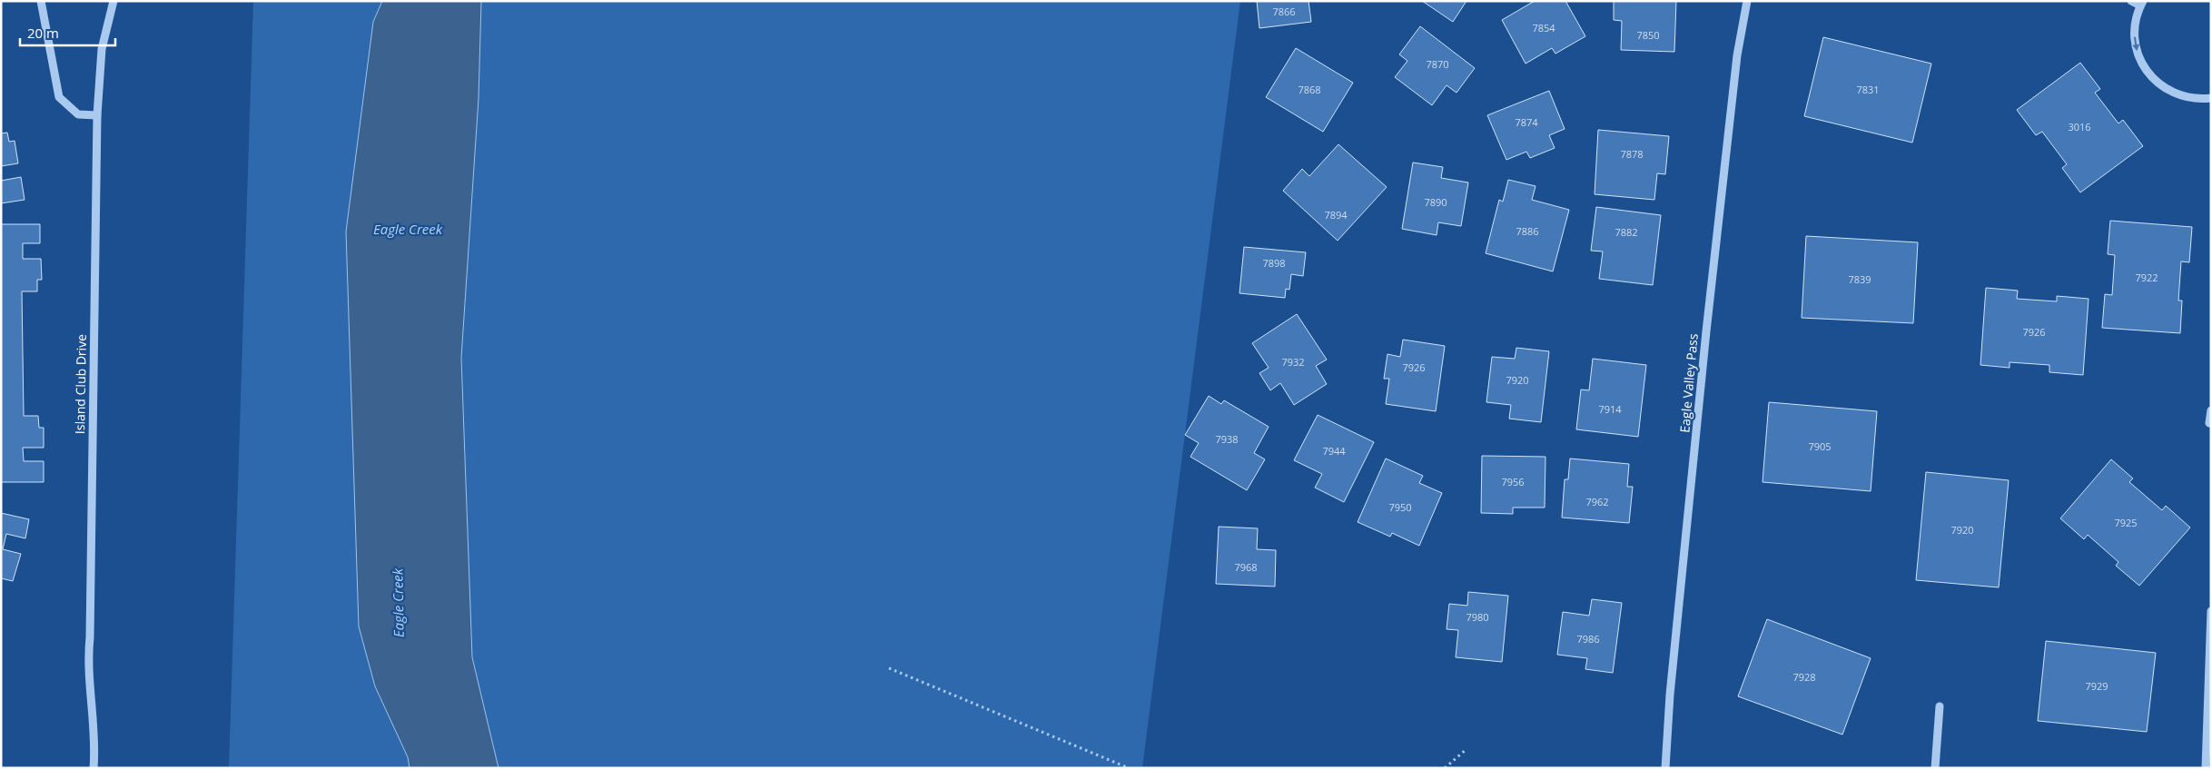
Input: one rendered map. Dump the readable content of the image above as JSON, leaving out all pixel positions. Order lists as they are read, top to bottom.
{
  "streets": {
    "street": ["Eagle Valley Pass", "Island Club Drive"]
  },
  "water": ["Eagle Creek"],
  "house_numbers": [
    "7866",
    "7854",
    "7850",
    "7870",
    "7868",
    "7831",
    "7874",
    "3016",
    "7878",
    "7890",
    "7894",
    "7886",
    "7882",
    "7898",
    "7922",
    "7839",
    "7926",
    "7932",
    "7926",
    "7920",
    "7914",
    "7938",
    "7905",
    "7944",
    "7956",
    "7962",
    "7950",
    "7925",
    "7920",
    "7968",
    "7980",
    "7986",
    "7928",
    "7929"
  ],
  "scale_bar": "20 m"
}
